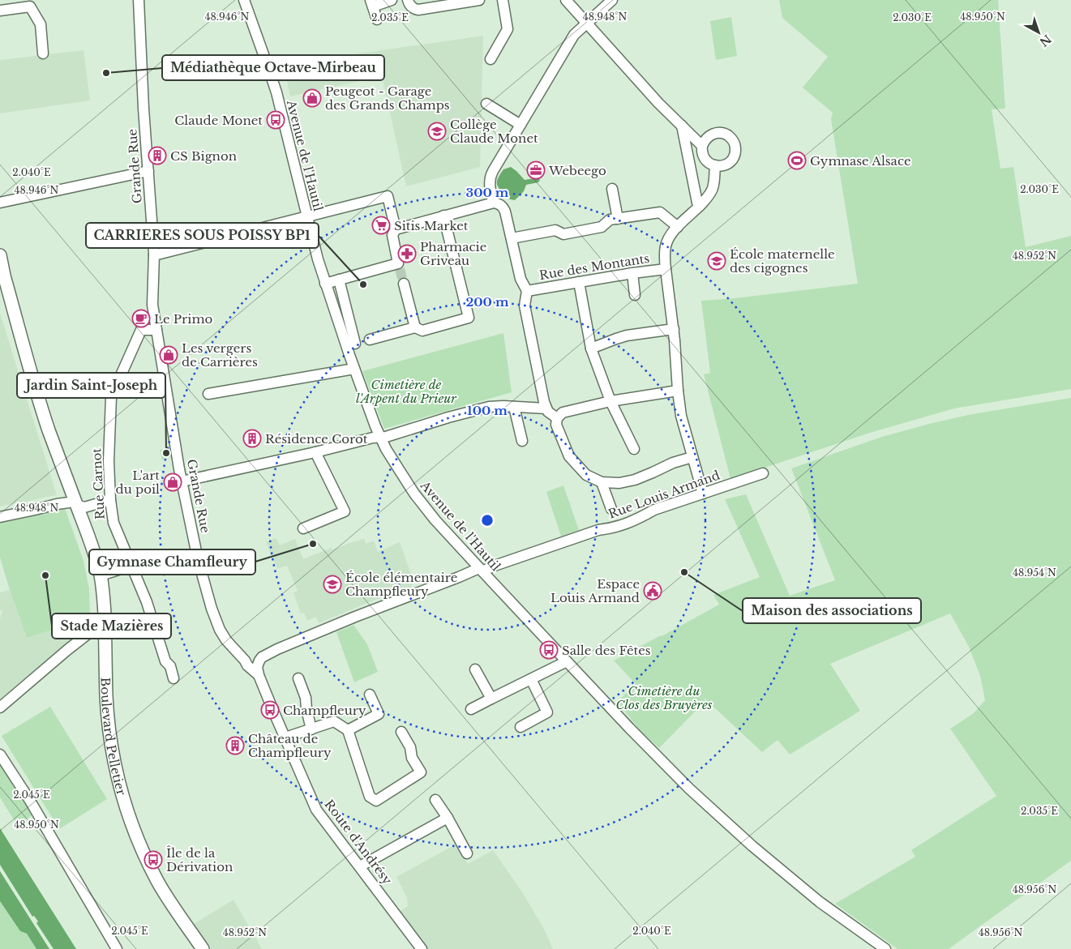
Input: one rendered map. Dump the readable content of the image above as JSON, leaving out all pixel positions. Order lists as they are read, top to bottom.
{
  "streets": {
    "main road": ["Boulevard Pelletier"],
    "street": [
      "Avenue de l'Hautil",
      "Grande Rue",
      "Rue des Montants",
      "Rue Carnot",
      "Rue Louis Armand",
      "Route d'Andrésy"
    ]
  },
  "crossings": [
    ["Avenue de l'Hautil", "Rue Louis Armand"],
    ["Grande Rue", "Rue Carnot"],
    ["Grande Rue", "Rue Louis Armand"],
    ["Grande Rue", "Route d'Andrésy"]
  ],
  "parks": ["Cimetière de l'Arpent du Prieur", "Cimetière du Clos des Bruyères"],
  "places": {
    "other": [
      "Médiathèque Octave-Mirbeau",
      "CARRIERES SOUS POISSY BP1",
      "Jardin Saint-Joseph",
      "Gymnase Chamfleury",
      "Maison des associations",
      "Stade Mazières"
    ],
    "shop": ["Peugeot - Garage des Grands Champs", "Les vergers de Carrières", "L'art du poil"],
    "bus stop": [
      "Claude Monet",
      "Salle des Fêtes",
      "Champfleury",
      "Île de la Dérivation"
    ],
    "school or university": ["Collège Claude Monet", "École maternelle des cigognes", "École élémentaire Champfleury"],
    "building": ["CS Bignon", "Résidence Corot", "Château de Champfleury"],
    "sports": ["Gymnase Alsace"],
    "office": ["Webeego"],
    "supermarket": ["Sitis Market"],
    "pharmacy": ["Pharmacie Griveau"],
    "cafe": ["Le Primo"],
    "public building": ["Espace Louis Armand"]
  },
  "north": "bottom right",
  "coordinates": [
    "48.946°N",
    "48.948°N",
    "48.950°N",
    "2.035°E",
    "2.030°E",
    "2.040°E",
    "48.952°N",
    "48.954°N",
    "2.045°E",
    "48.956°N"
  ],
  "rings": ["300 m", "200 m", "100 m"]
}
